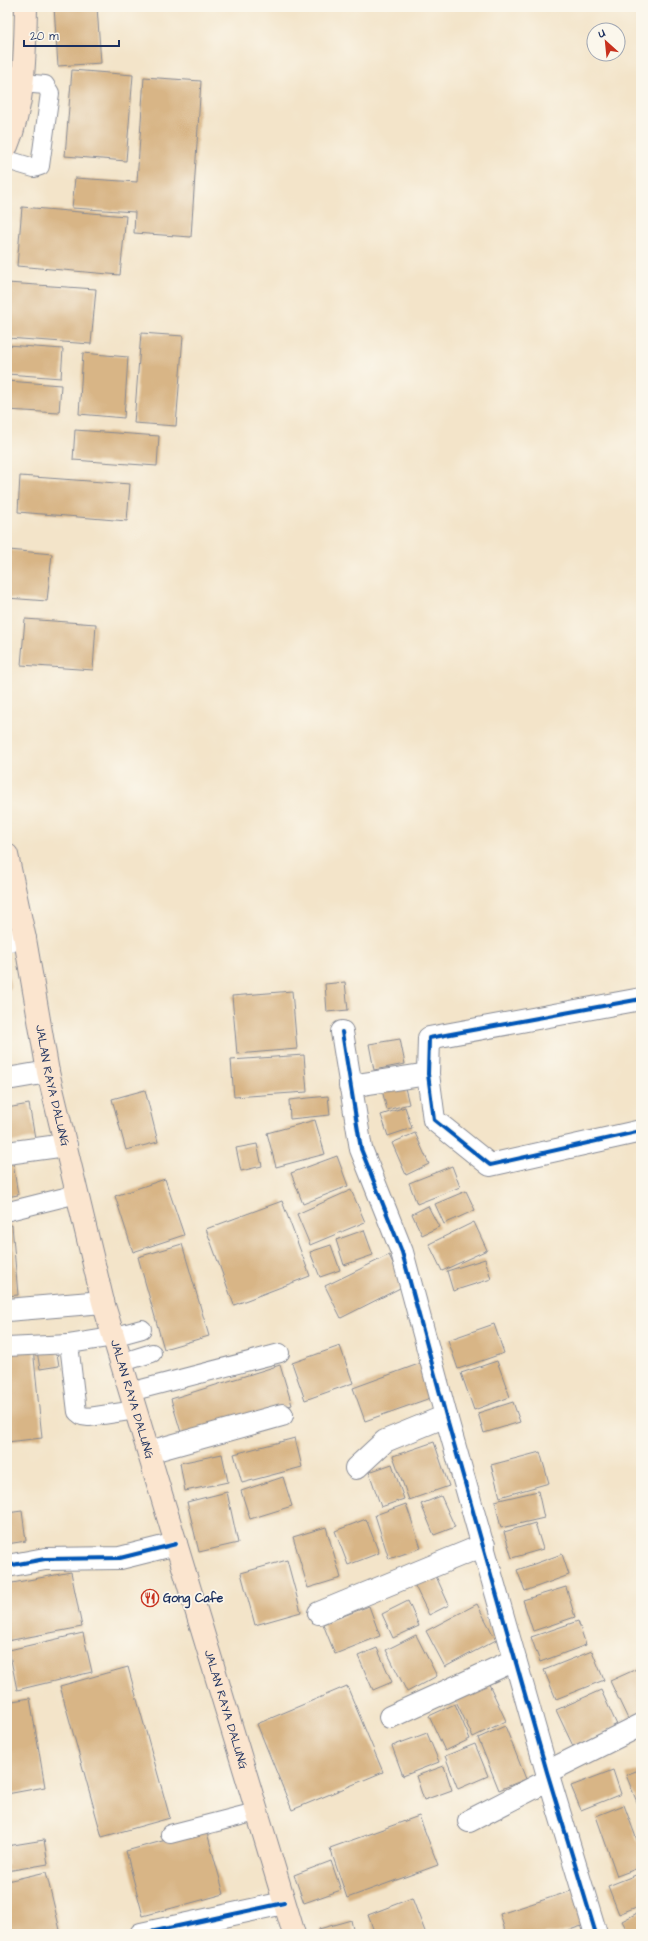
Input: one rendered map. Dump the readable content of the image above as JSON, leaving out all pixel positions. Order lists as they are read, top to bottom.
{
  "streets": {
    "main road": ["JALAN RAYA DALUNG"]
  },
  "places": {
    "restaurant": ["Gong Cafe"]
  },
  "scale_bar": "20 m",
  "north": "top left"
}
